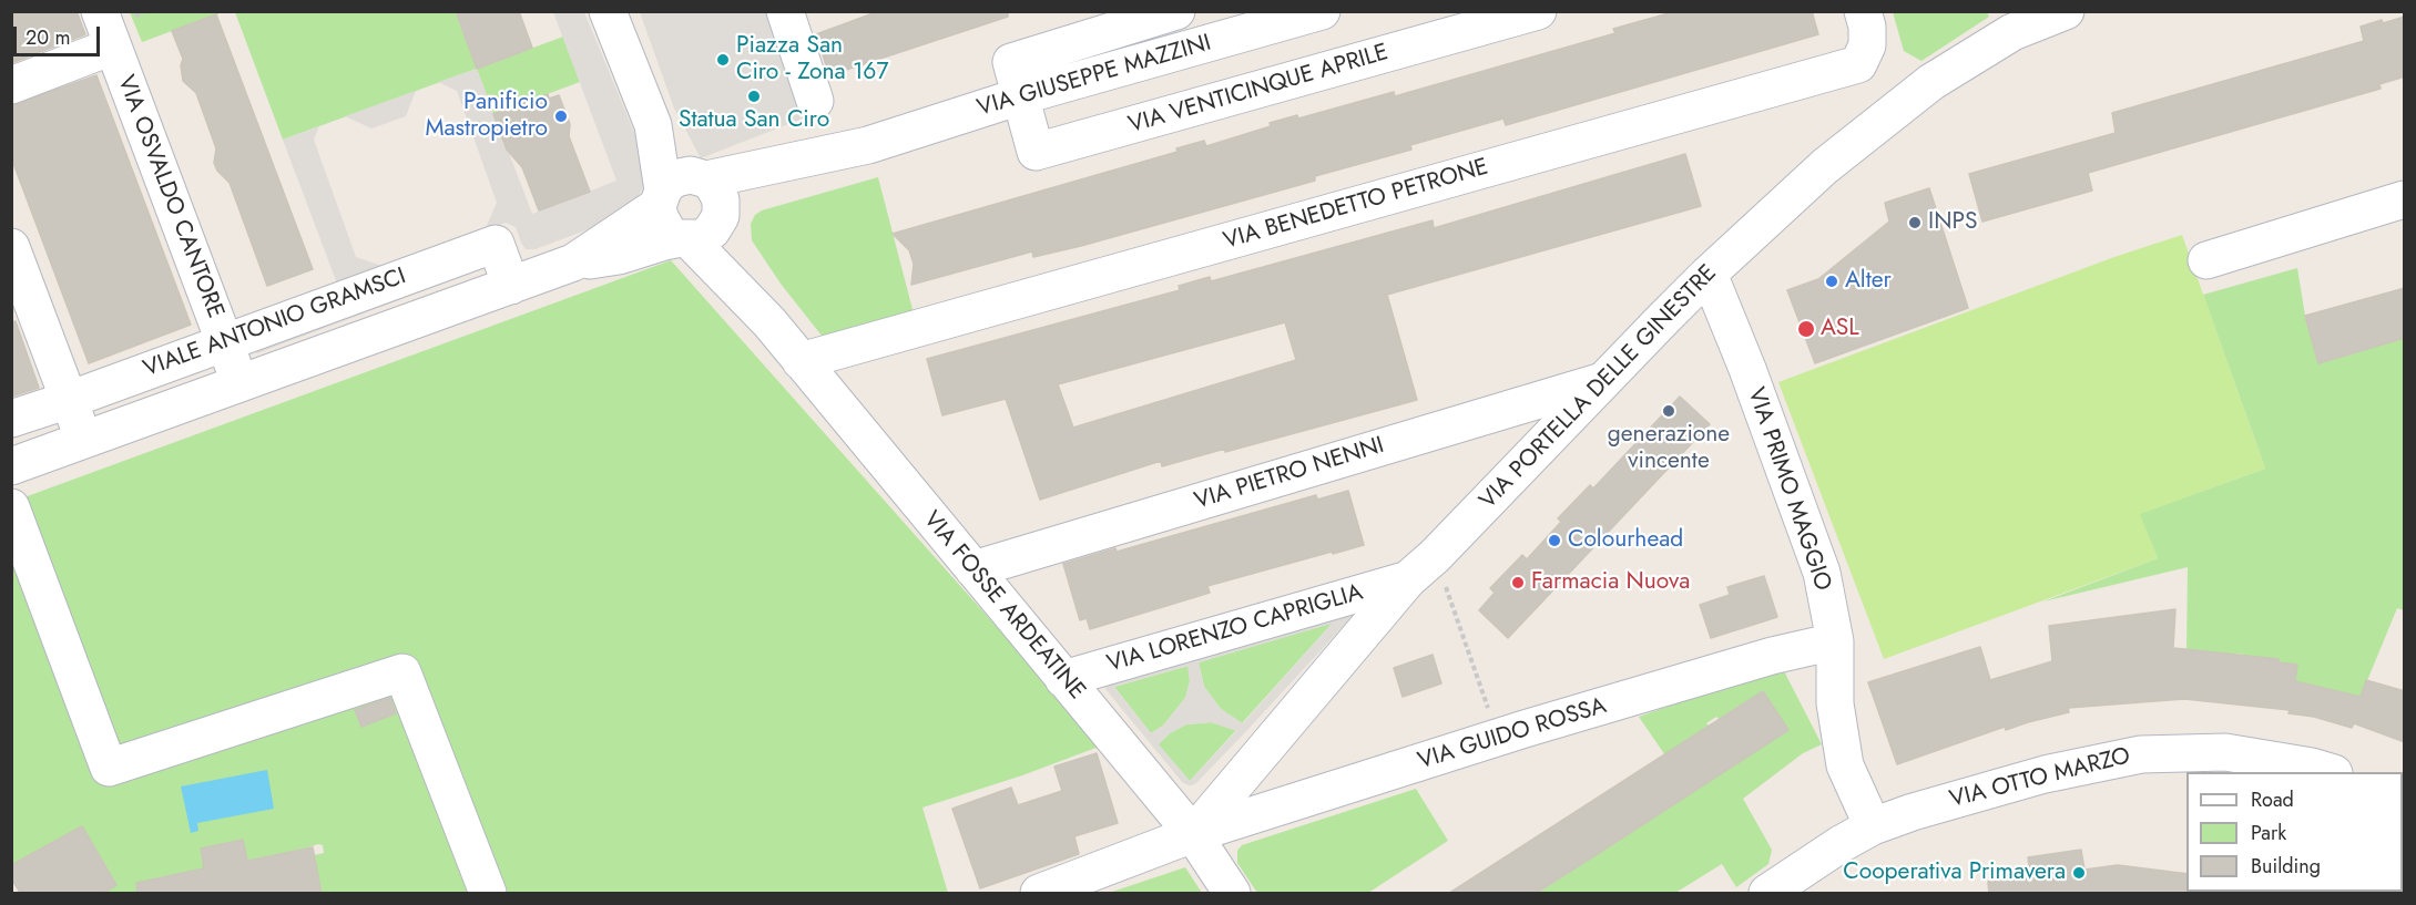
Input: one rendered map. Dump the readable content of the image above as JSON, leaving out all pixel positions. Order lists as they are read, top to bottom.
{
  "streets": {
    "street": [
      "VIA GIUSEPPE MAZZINI",
      "VIA VENTICINQUE APRILE",
      "VIA OSVALDO CANTORE",
      "VIA BENEDETTO PETRONE",
      "VIALE ANTONIO GRAMSCI",
      "VIA PORTELLA DELLE GINESTRE",
      "VIA PIETRO NENNI",
      "VIA PRIMO MAGGIO",
      "VIA FOSSE ARDEATINE",
      "VIA LORENZO CAPRIGLIA",
      "VIA GUIDO ROSSA",
      "VIA OTTO MARZO"
    ]
  },
  "crossings": [
    ["VIA GIUSEPPE MAZZINI", "VIA VENTICINQUE APRILE"],
    ["VIA GIUSEPPE MAZZINI", "VIALE ANTONIO GRAMSCI"],
    ["VIA GIUSEPPE MAZZINI", "VIA FOSSE ARDEATINE"],
    ["VIA OSVALDO CANTORE", "VIALE ANTONIO GRAMSCI"],
    ["VIA BENEDETTO PETRONE", "VIA FOSSE ARDEATINE"],
    ["VIALE ANTONIO GRAMSCI", "VIA FOSSE ARDEATINE"],
    ["VIA PORTELLA DELLE GINESTRE", "VIA PIETRO NENNI"],
    ["VIA PORTELLA DELLE GINESTRE", "VIA PRIMO MAGGIO"],
    ["VIA PORTELLA DELLE GINESTRE", "VIA FOSSE ARDEATINE"],
    ["VIA PORTELLA DELLE GINESTRE", "VIA LORENZO CAPRIGLIA"],
    ["VIA PORTELLA DELLE GINESTRE", "VIA GUIDO ROSSA"],
    ["VIA PIETRO NENNI", "VIA FOSSE ARDEATINE"],
    ["VIA PRIMO MAGGIO", "VIA GUIDO ROSSA"],
    ["VIA PRIMO MAGGIO", "VIA OTTO MARZO"],
    ["VIA FOSSE ARDEATINE", "VIA LORENZO CAPRIGLIA"],
    ["VIA FOSSE ARDEATINE", "VIA GUIDO ROSSA"]
  ],
  "places": [
    "Piazza San Ciro - Zona 167",
    "Statua San Ciro",
    "Panificio Mastropietro",
    "INPS",
    "Alter",
    "ASL",
    "generazione vincente",
    "Colourhead",
    "Farmacia Nuova",
    "Cooperativa Primavera"
  ],
  "legend": ["Road", "Park", "Building"],
  "scale_bar": "20 m"
}
